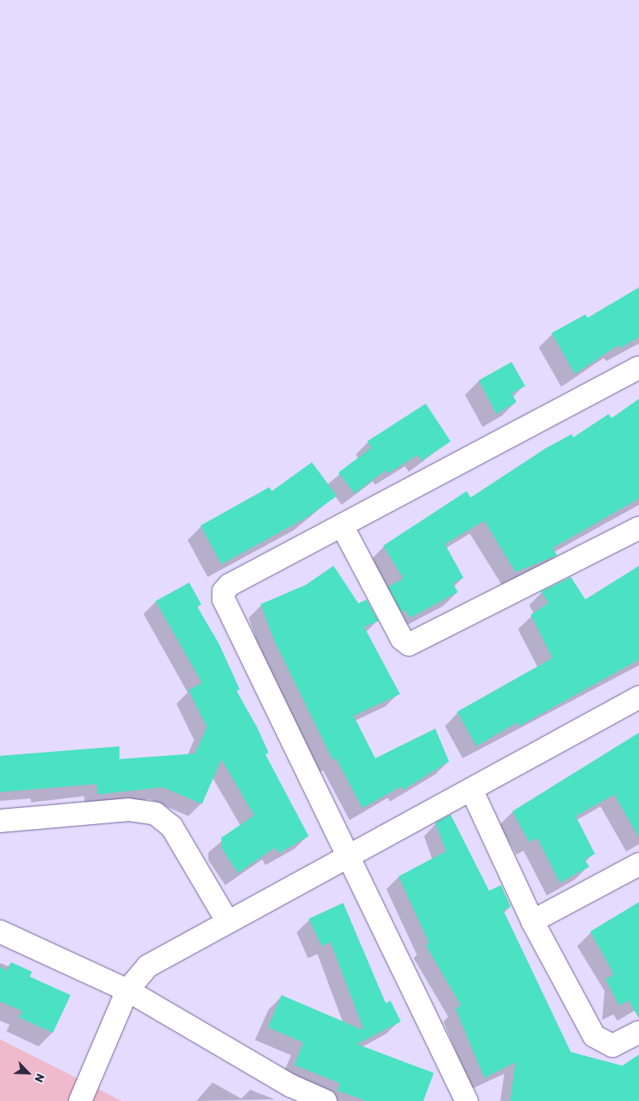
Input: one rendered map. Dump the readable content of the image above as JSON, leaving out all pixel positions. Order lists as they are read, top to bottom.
{
  "north": "bottom right"
}
